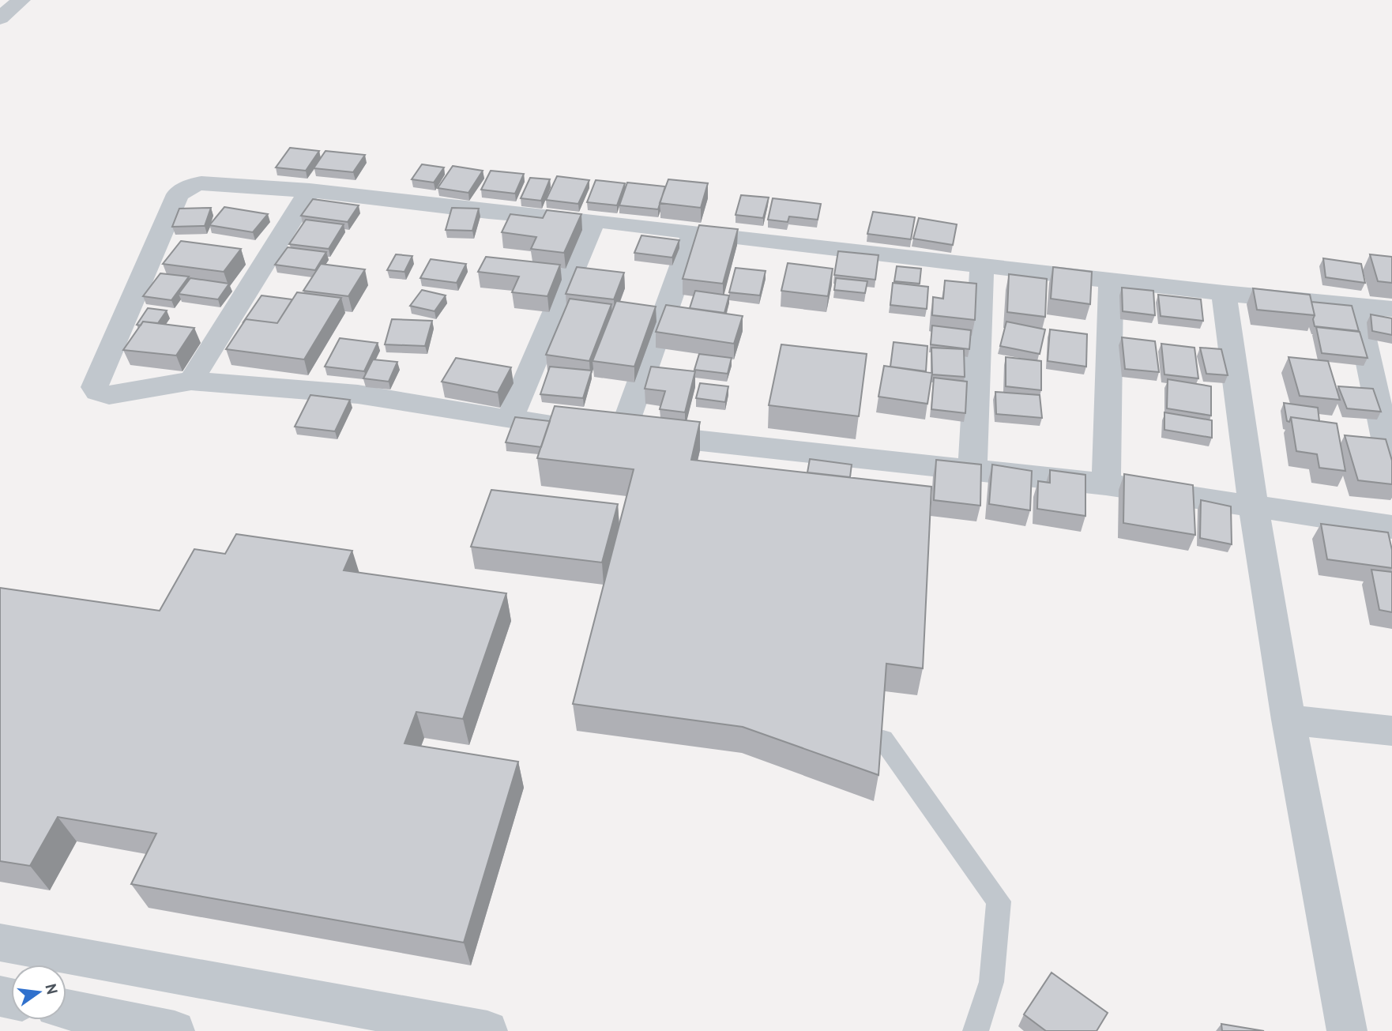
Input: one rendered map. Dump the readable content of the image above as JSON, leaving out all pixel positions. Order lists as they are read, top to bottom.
{
  "north": "right"
}
